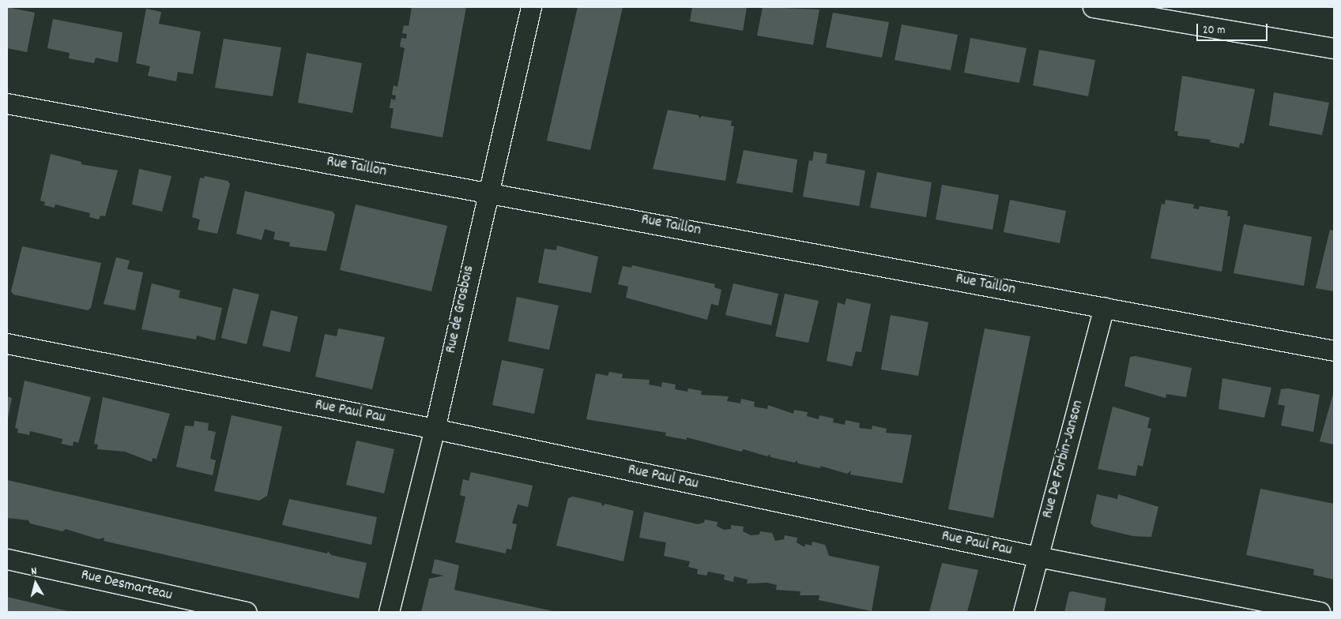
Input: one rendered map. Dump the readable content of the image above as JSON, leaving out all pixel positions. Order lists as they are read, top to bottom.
{
  "streets": {
    "street": [
      "Rue Taillon",
      "Rue de Grosbois",
      "Rue Paul Pau",
      "Rue De Forbin-Janson",
      "Rue Desmarteau"
    ]
  },
  "crossings": [
    ["Rue Taillon", "Rue de Grosbois"],
    ["Rue Taillon", "Rue De Forbin-Janson"],
    ["Rue de Grosbois", "Rue Paul Pau"],
    ["Rue Paul Pau", "Rue De Forbin-Janson"]
  ],
  "scale_bar": "20 m",
  "north": "top"
}
